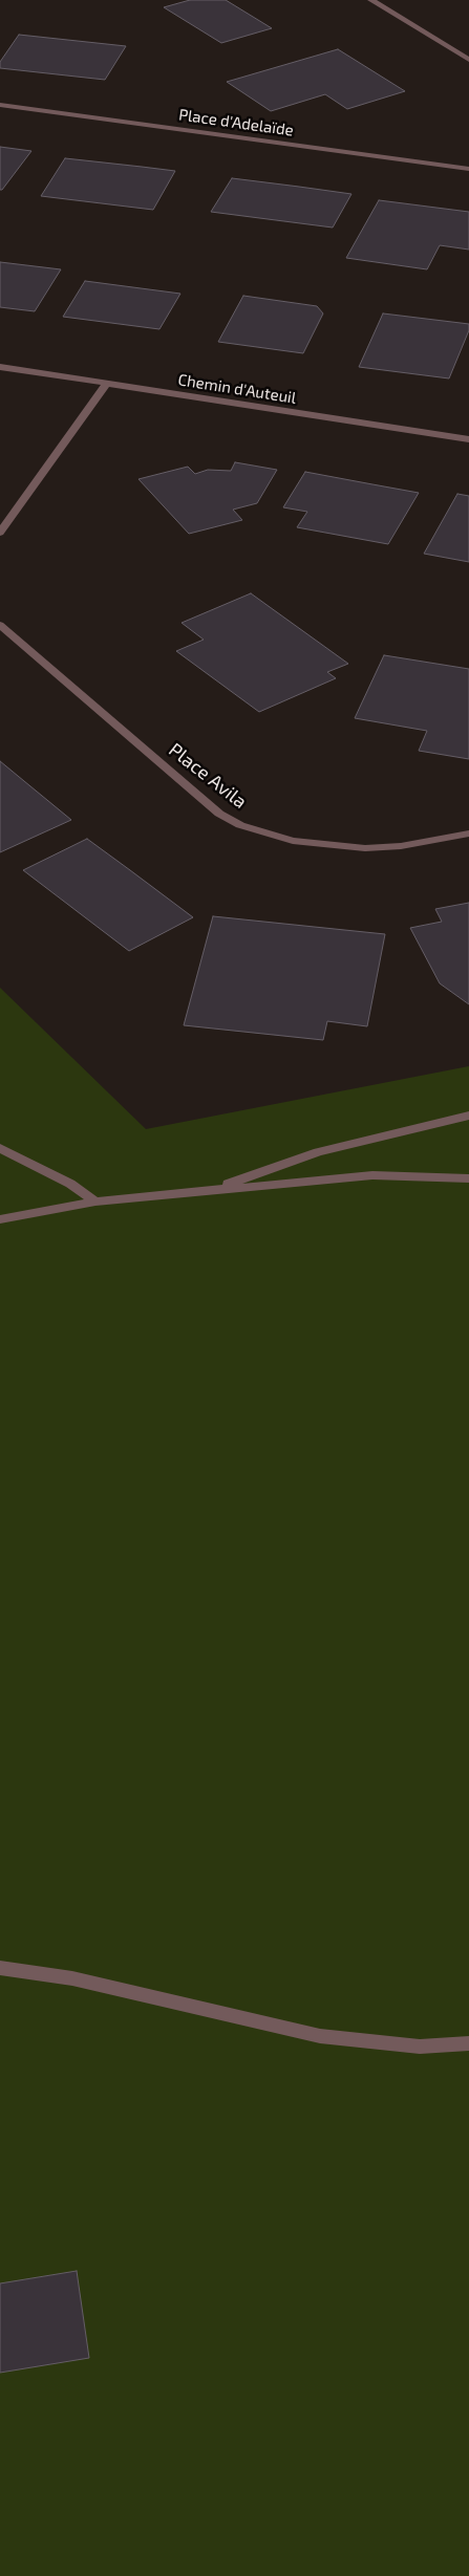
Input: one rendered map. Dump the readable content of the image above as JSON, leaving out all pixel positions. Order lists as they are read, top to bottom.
{
  "streets": {
    "street": ["Place d'Adelaïde", "Chemin d'Auteuil", "Place Avila"]
  }
}
